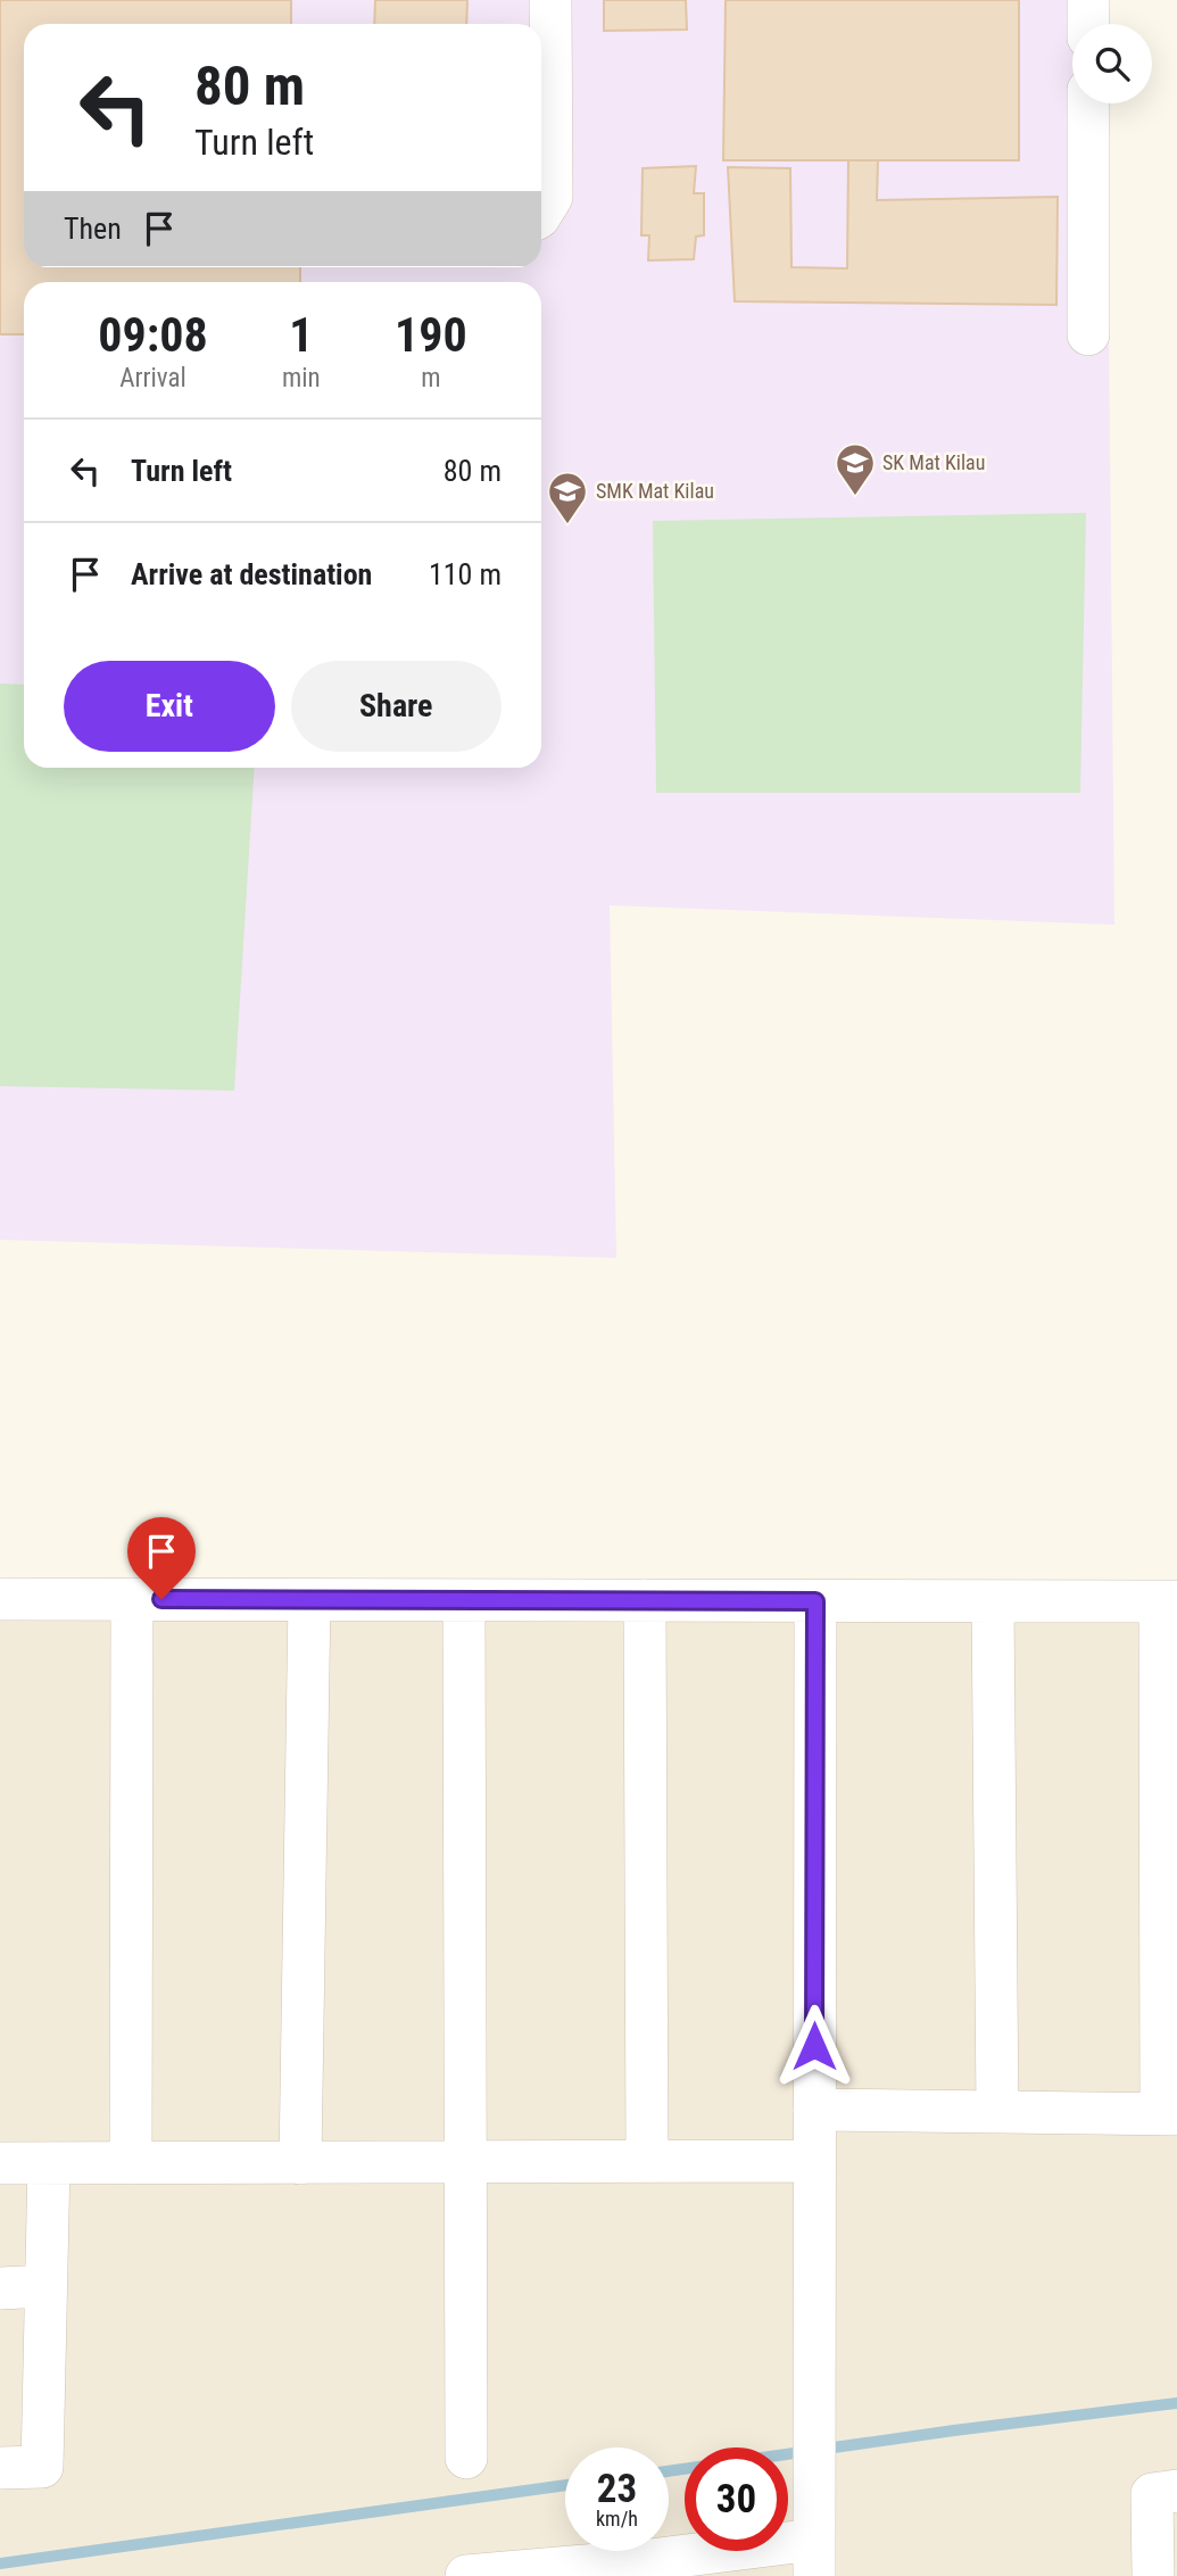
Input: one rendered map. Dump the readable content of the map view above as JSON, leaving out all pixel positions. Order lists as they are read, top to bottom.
{
  "places": {
    "school or university": ["SK Mat Kilau", "SMK Mat Kilau"]
  },
  "page": {
    "turn": ["80 m", "Turn left"],
    "then": "Then",
    "eta": [
      "09:08",
      "Arrival",
      "1",
      "min",
      "190",
      "m"
    ],
    "list": [
      {
        "name": "Turn left",
        "value": "80 m"
      },
      {
        "name": "Arrive at destination",
        "value": "110 m"
      }
    ],
    "buttons": ["Exit", "Share"],
    "speed": "23 km/h",
    "limit": "30"
  }
}
